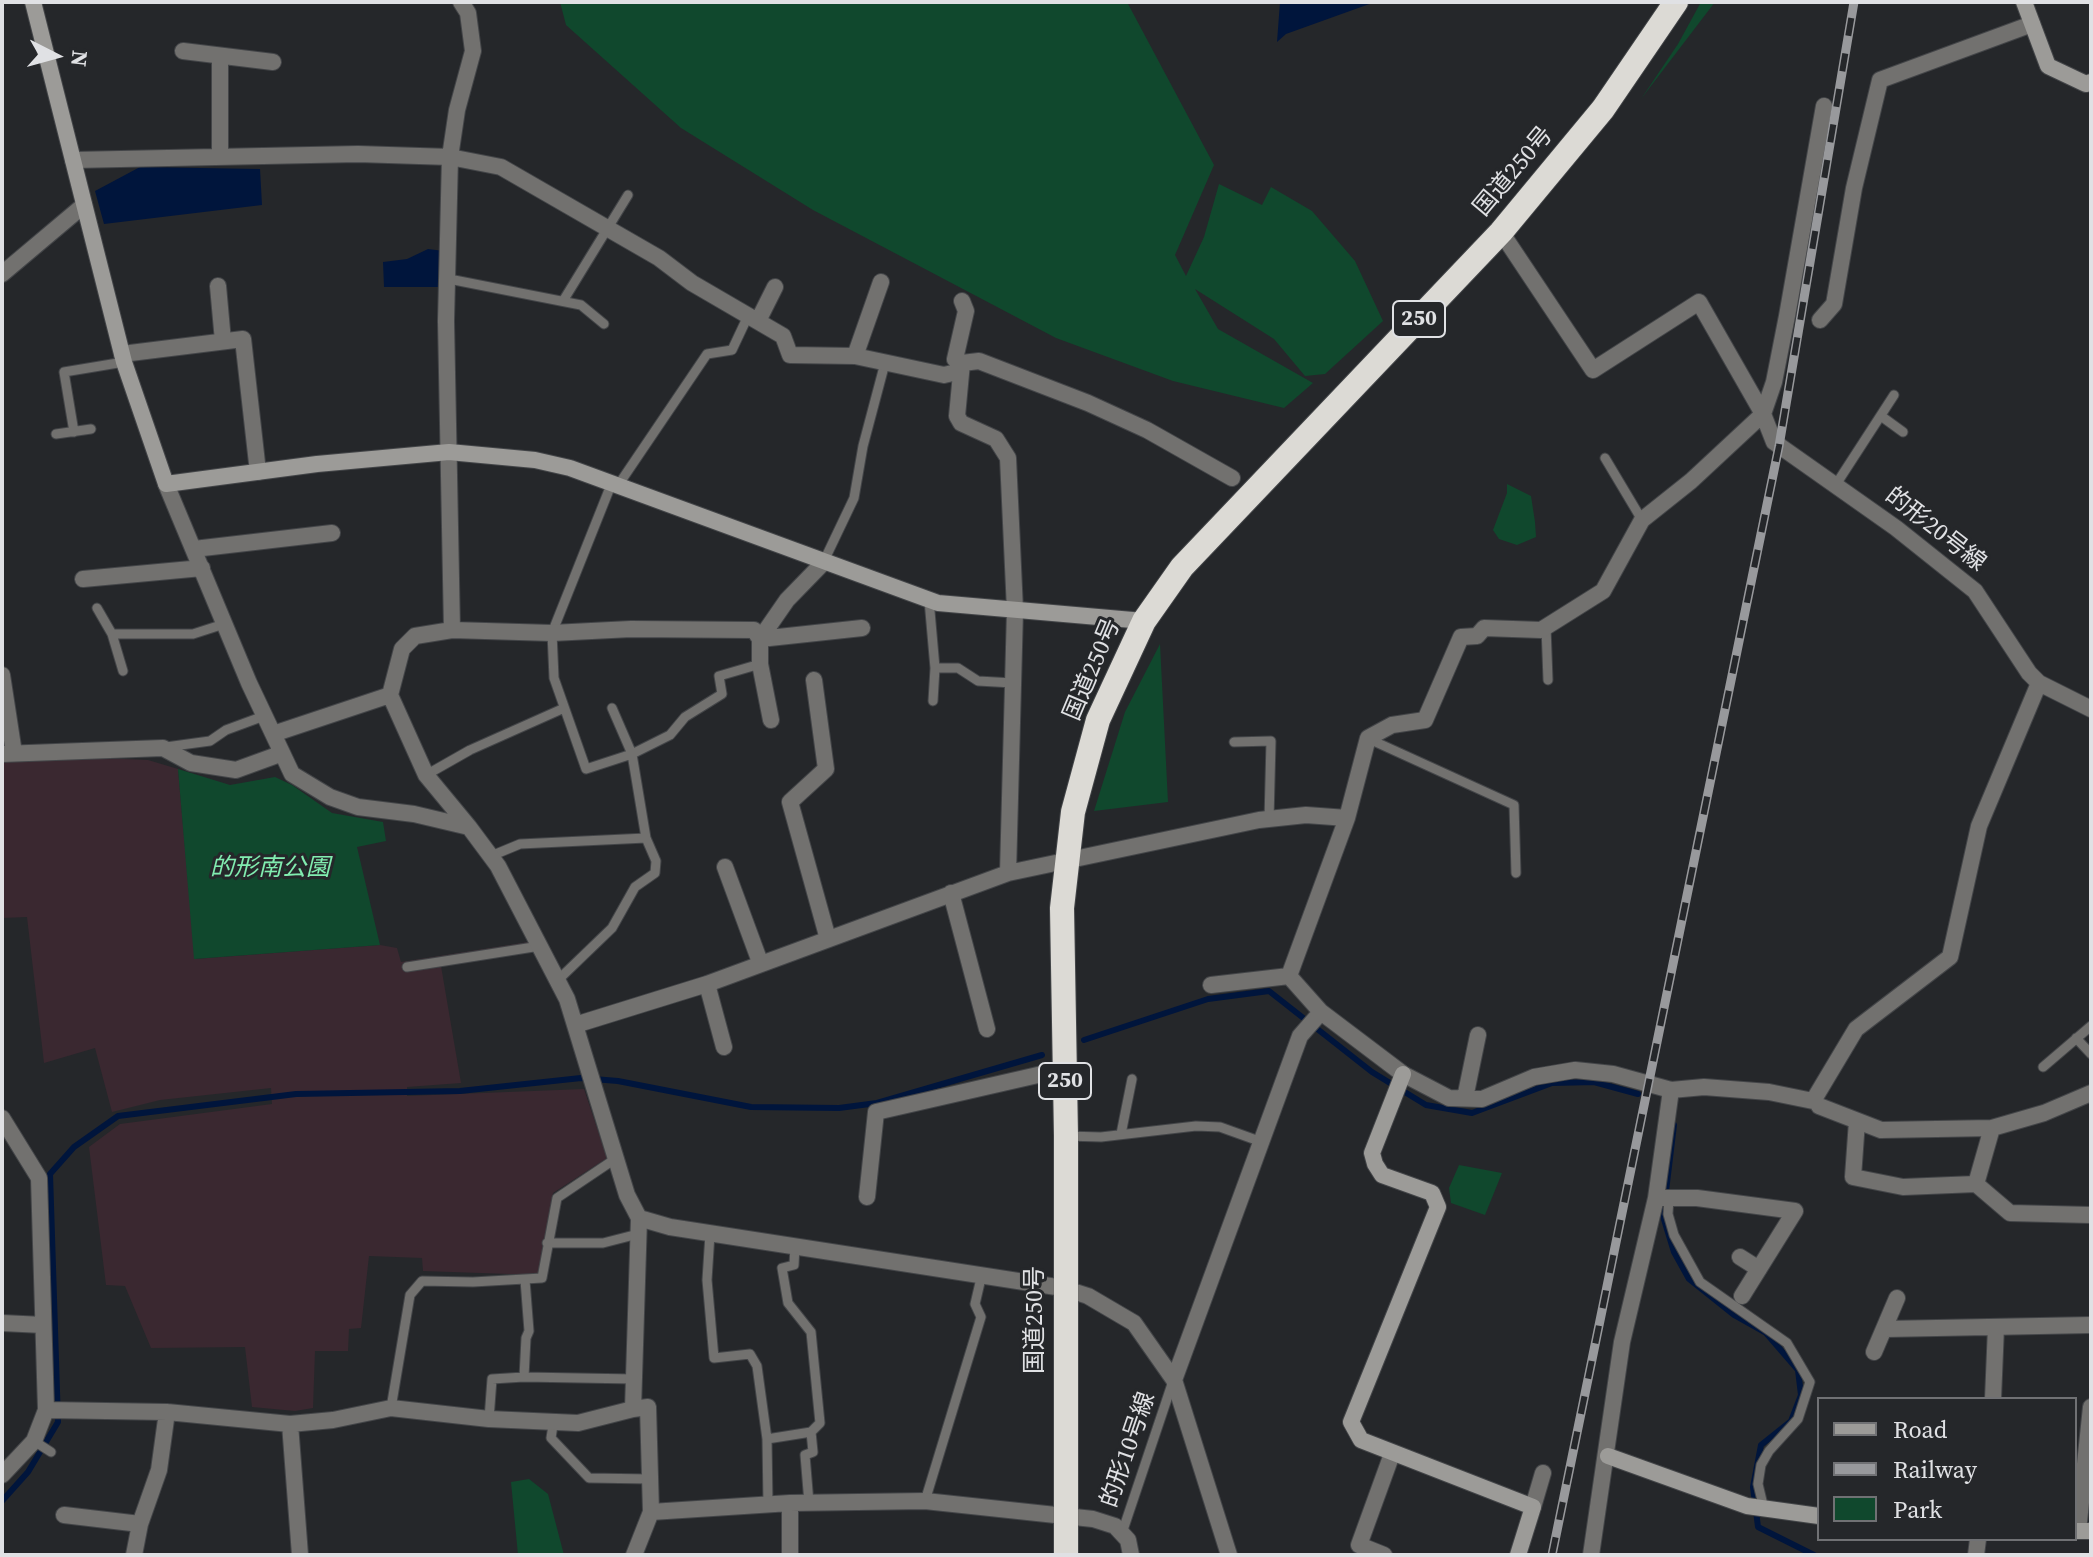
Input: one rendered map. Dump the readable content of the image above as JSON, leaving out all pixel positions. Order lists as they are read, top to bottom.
{
  "streets": {
    "highway": ["国道250号", "250"],
    "street": ["的形20号線"],
    "lane": ["的形10号線"]
  },
  "parks": ["的形南公園"],
  "legend": ["Road", "Railway", "Park"],
  "north": "right"
}
